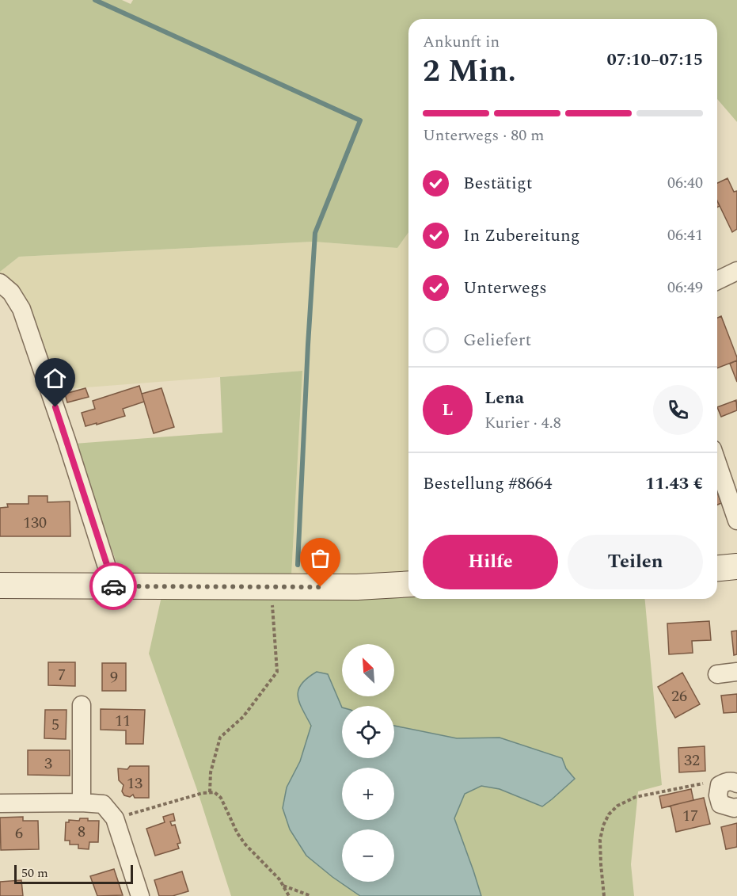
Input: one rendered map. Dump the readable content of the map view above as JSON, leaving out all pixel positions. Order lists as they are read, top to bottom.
{
  "house_numbers": [
    "130",
    "7",
    "9",
    "26",
    "11",
    "5",
    "32",
    "3",
    "13",
    "17",
    "8",
    "6"
  ],
  "scale_bar": "50 m",
  "north": "top left",
  "page": {
    "heading": ["2 Min.", "Ankunft in", "07:10–07:15"],
    "panel": [
      "Lena",
      "Kurier · 4.8",
      "Bestellung #8664",
      "11.43 €"
    ],
    "bar": "Unterwegs · 80 m",
    "list": [
      ["Bestätigt", "06:40"],
      ["In Zubereitung", "06:41"],
      ["Unterwegs", "06:49"],
      "Geliefert"
    ],
    "round": "L",
    "buttons": ["Hilfe", "Teilen"],
    "map_buttons": ["+", "−"],
    "scale": "50 m"
  }
}
